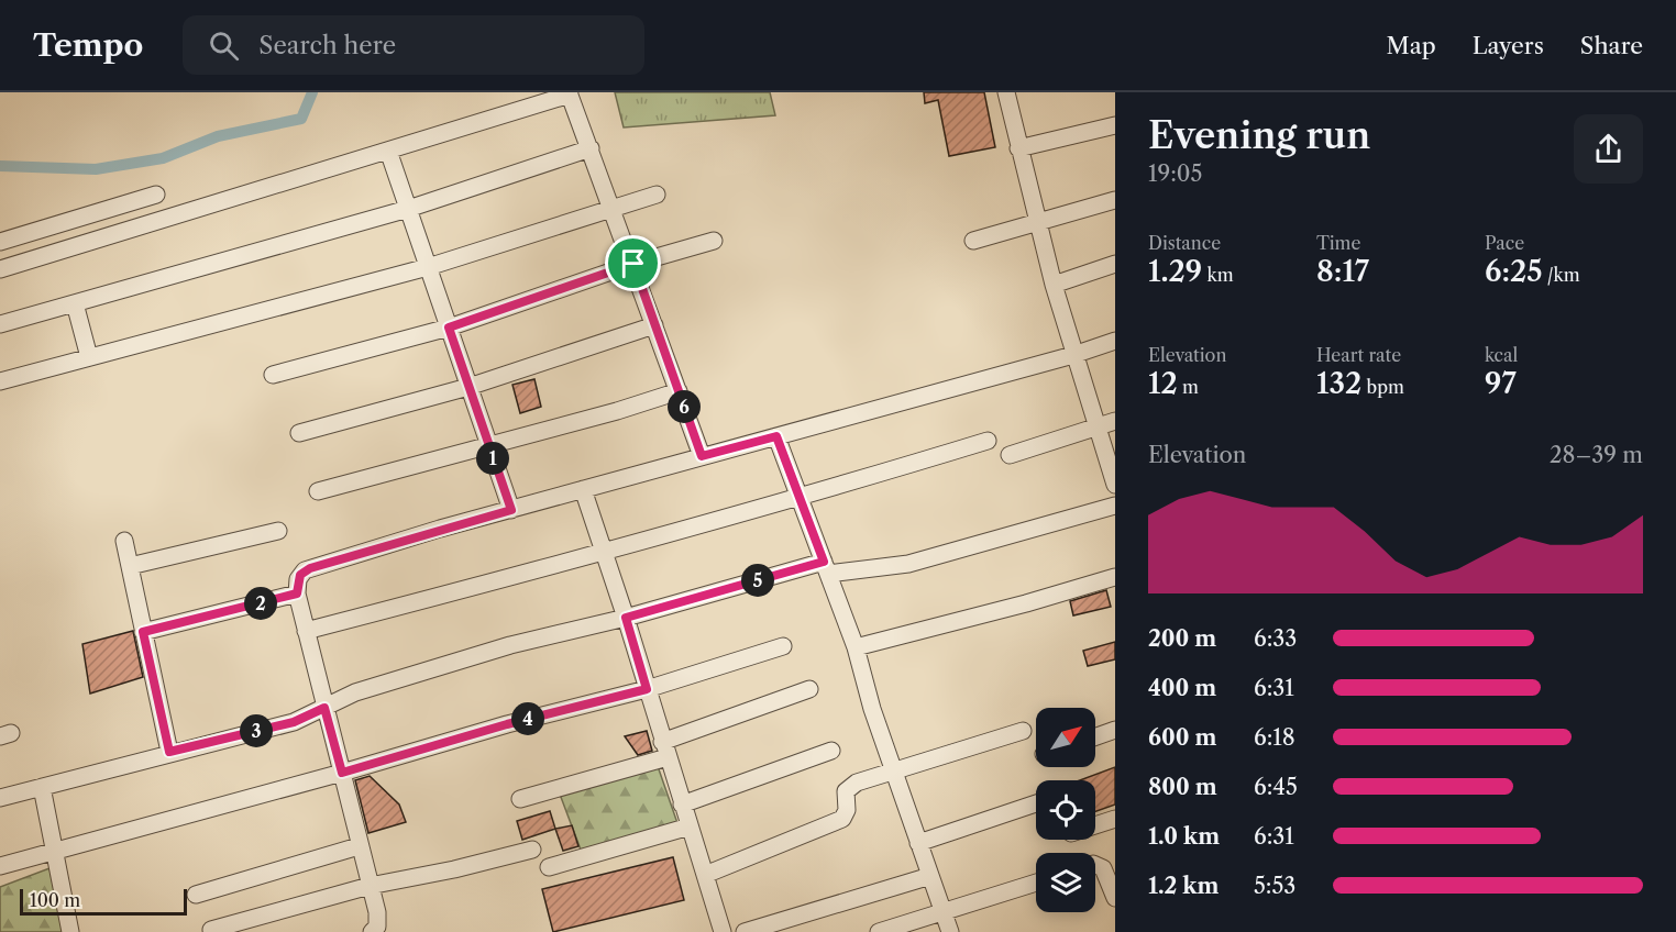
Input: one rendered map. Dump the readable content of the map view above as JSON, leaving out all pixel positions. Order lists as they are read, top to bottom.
{
  "scale_bar": "100 m",
  "north": "top right",
  "page": {
    "header": "Tempo",
    "search": "Search here",
    "nav": ["Map", "Layers", "Share"],
    "heading": ["Evening run", "19:05"],
    "stats": [
      ["Distance", "1.29 km"],
      ["Time", "8:17"],
      ["Pace", "6:25 /km"],
      ["Elevation", "12 m"],
      ["Heart rate", "132 bpm"],
      ["kcal", "97"]
    ],
    "pins": [
      "6",
      "1",
      "5",
      "2",
      "4",
      "3"
    ],
    "chart": ["Elevation", "28–39 m"],
    "list": [
      {
        "name": "200 m",
        "note": "6:33"
      },
      {
        "name": "400 m",
        "note": "6:31"
      },
      {
        "name": "600 m",
        "note": "6:18"
      },
      {
        "name": "800 m",
        "note": "6:45"
      },
      {
        "name": "1.0 km",
        "note": "6:31"
      },
      {
        "name": "1.2 km",
        "note": "5:53"
      }
    ],
    "scale": "100 m"
  }
}
